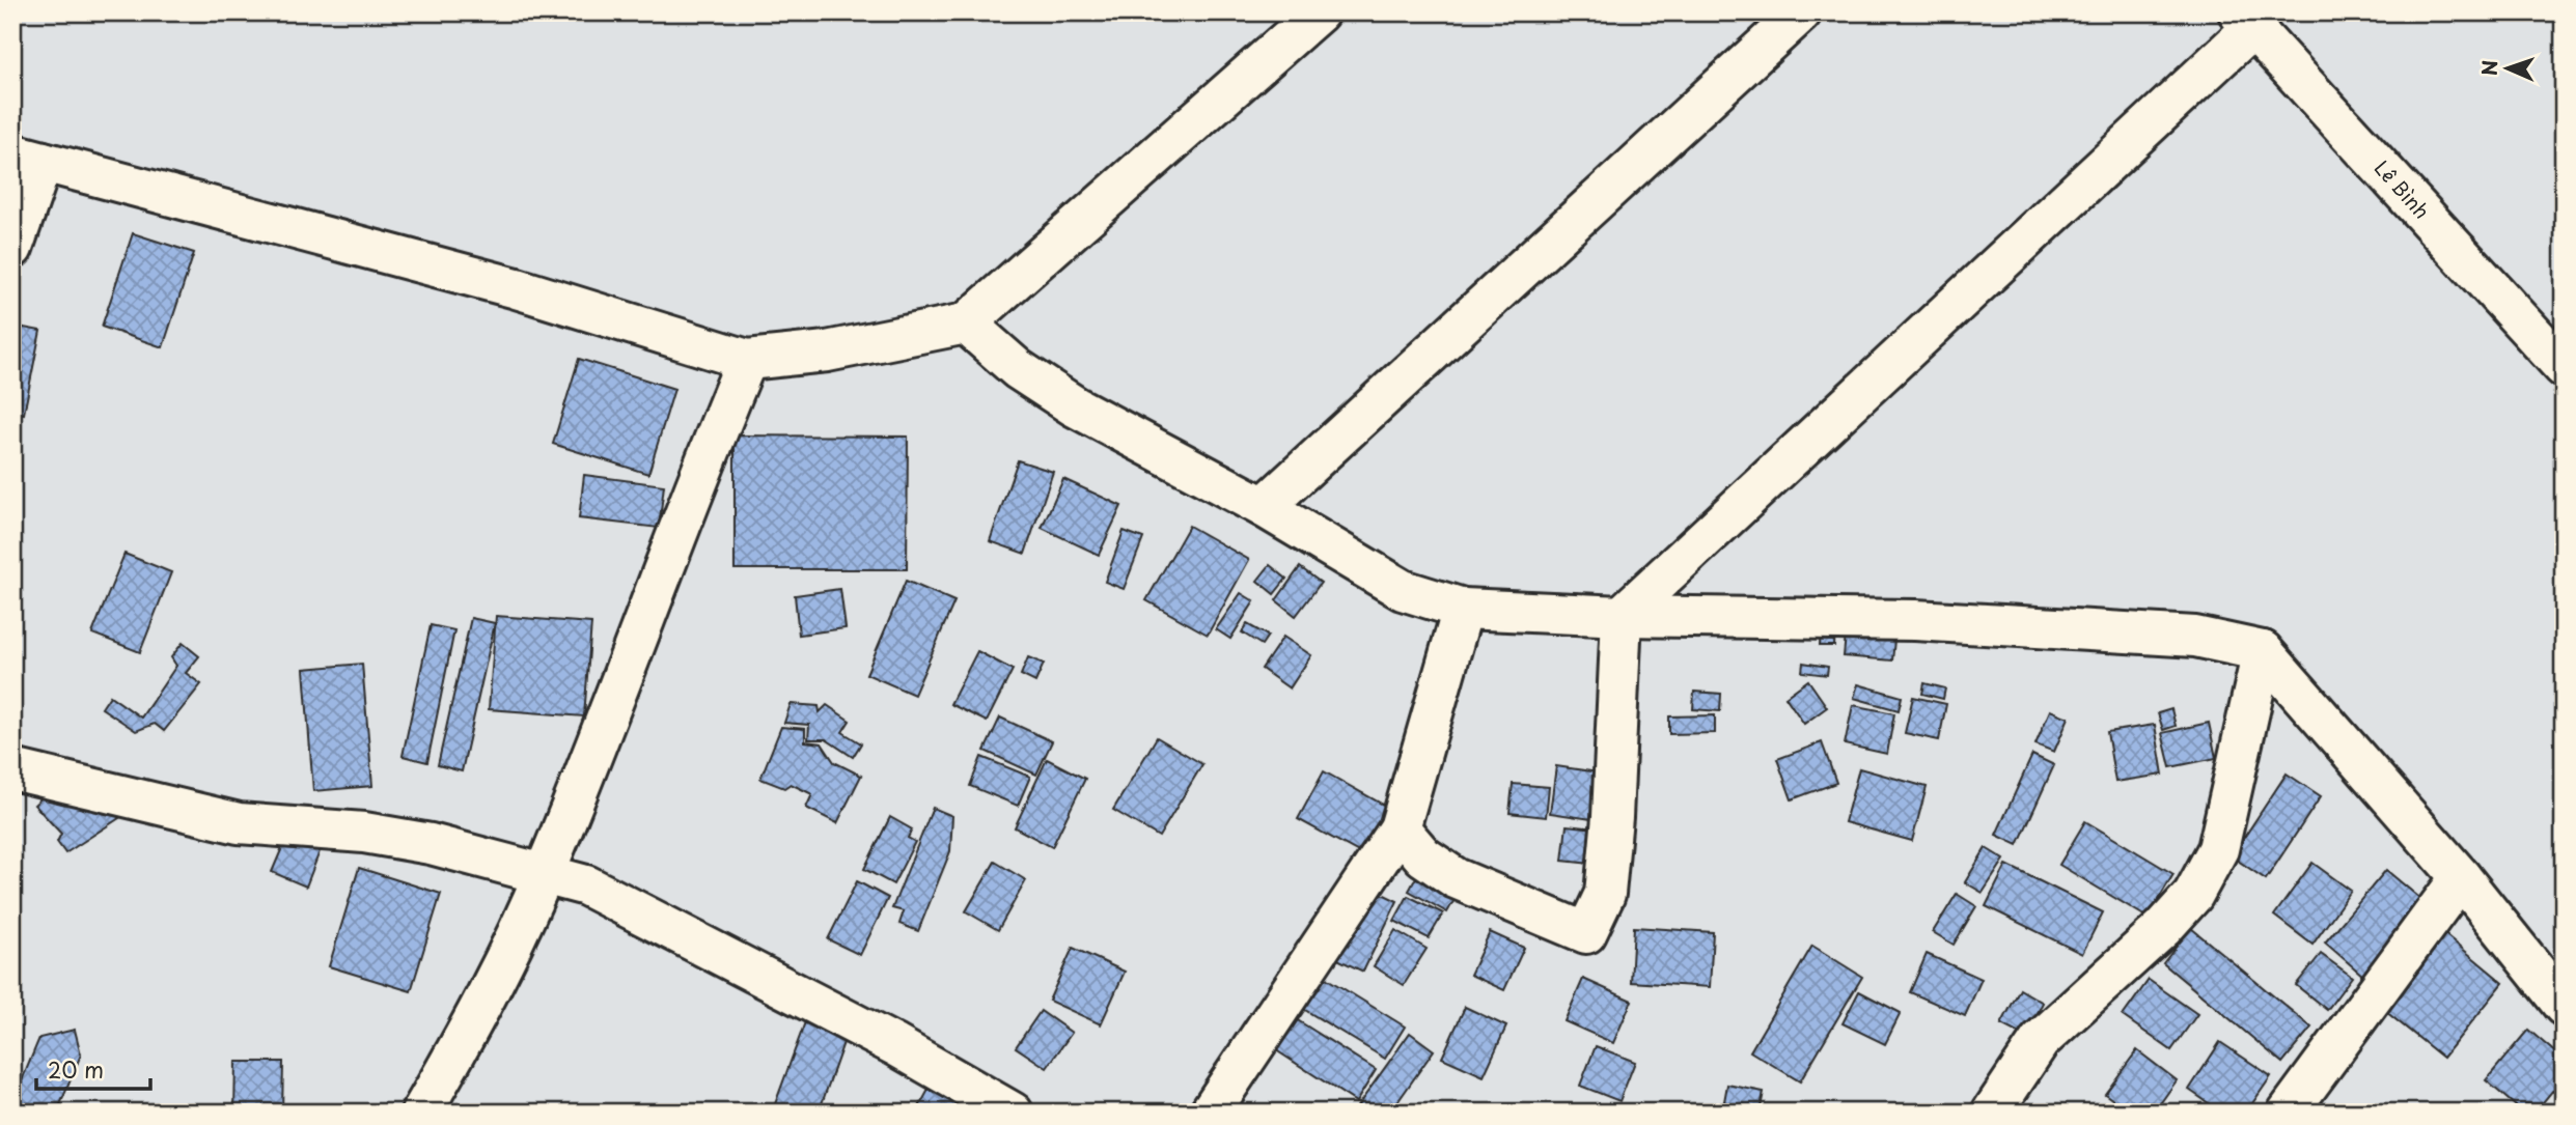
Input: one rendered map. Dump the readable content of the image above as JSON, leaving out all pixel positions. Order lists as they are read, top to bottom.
{
  "streets": {
    "street": ["Lê Bình"]
  },
  "scale_bar": "20 m",
  "north": "left"
}
